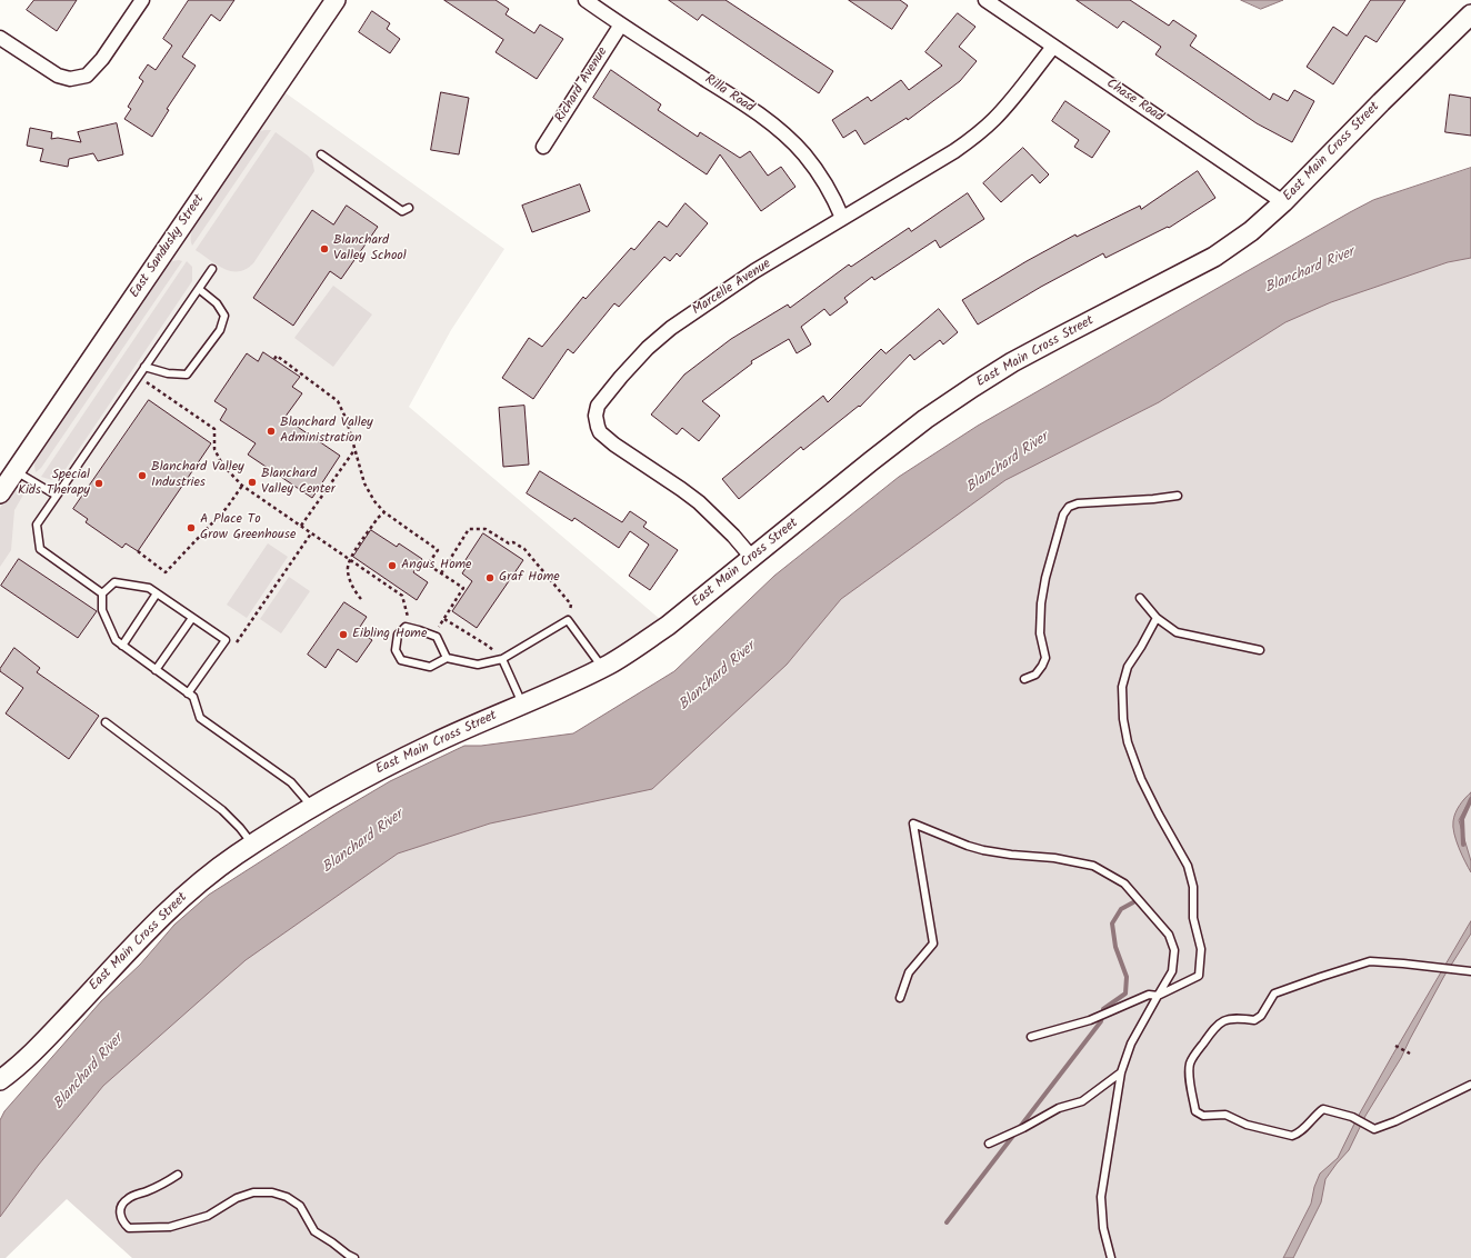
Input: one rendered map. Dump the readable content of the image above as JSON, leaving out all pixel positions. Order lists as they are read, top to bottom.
{
  "streets": {
    "main road": ["East Main Cross Street", "East Sandusky Street"],
    "street": [
      "Richard Avenue",
      "Rilla Road",
      "Chase Road",
      "Marcelle Avenue"
    ]
  },
  "crossings": [
    ["Richard Avenue", "Rilla Road"],
    ["Rilla Road", "Marcelle Avenue"],
    ["Chase Road", "East Main Cross Street"],
    ["Chase Road", "Marcelle Avenue"],
    ["East Main Cross Street", "Marcelle Avenue"]
  ],
  "water": ["Blanchard River"],
  "places": [
    "Blanchard Valley School",
    "Blanchard Valley Administration",
    "Blanchard Valley Industries",
    "Blanchard Valley Center",
    "Special Kids Therapy",
    "A Place To Grow Greenhouse",
    "Angus Home",
    "Graf Home",
    "Eibling Home"
  ]
}
